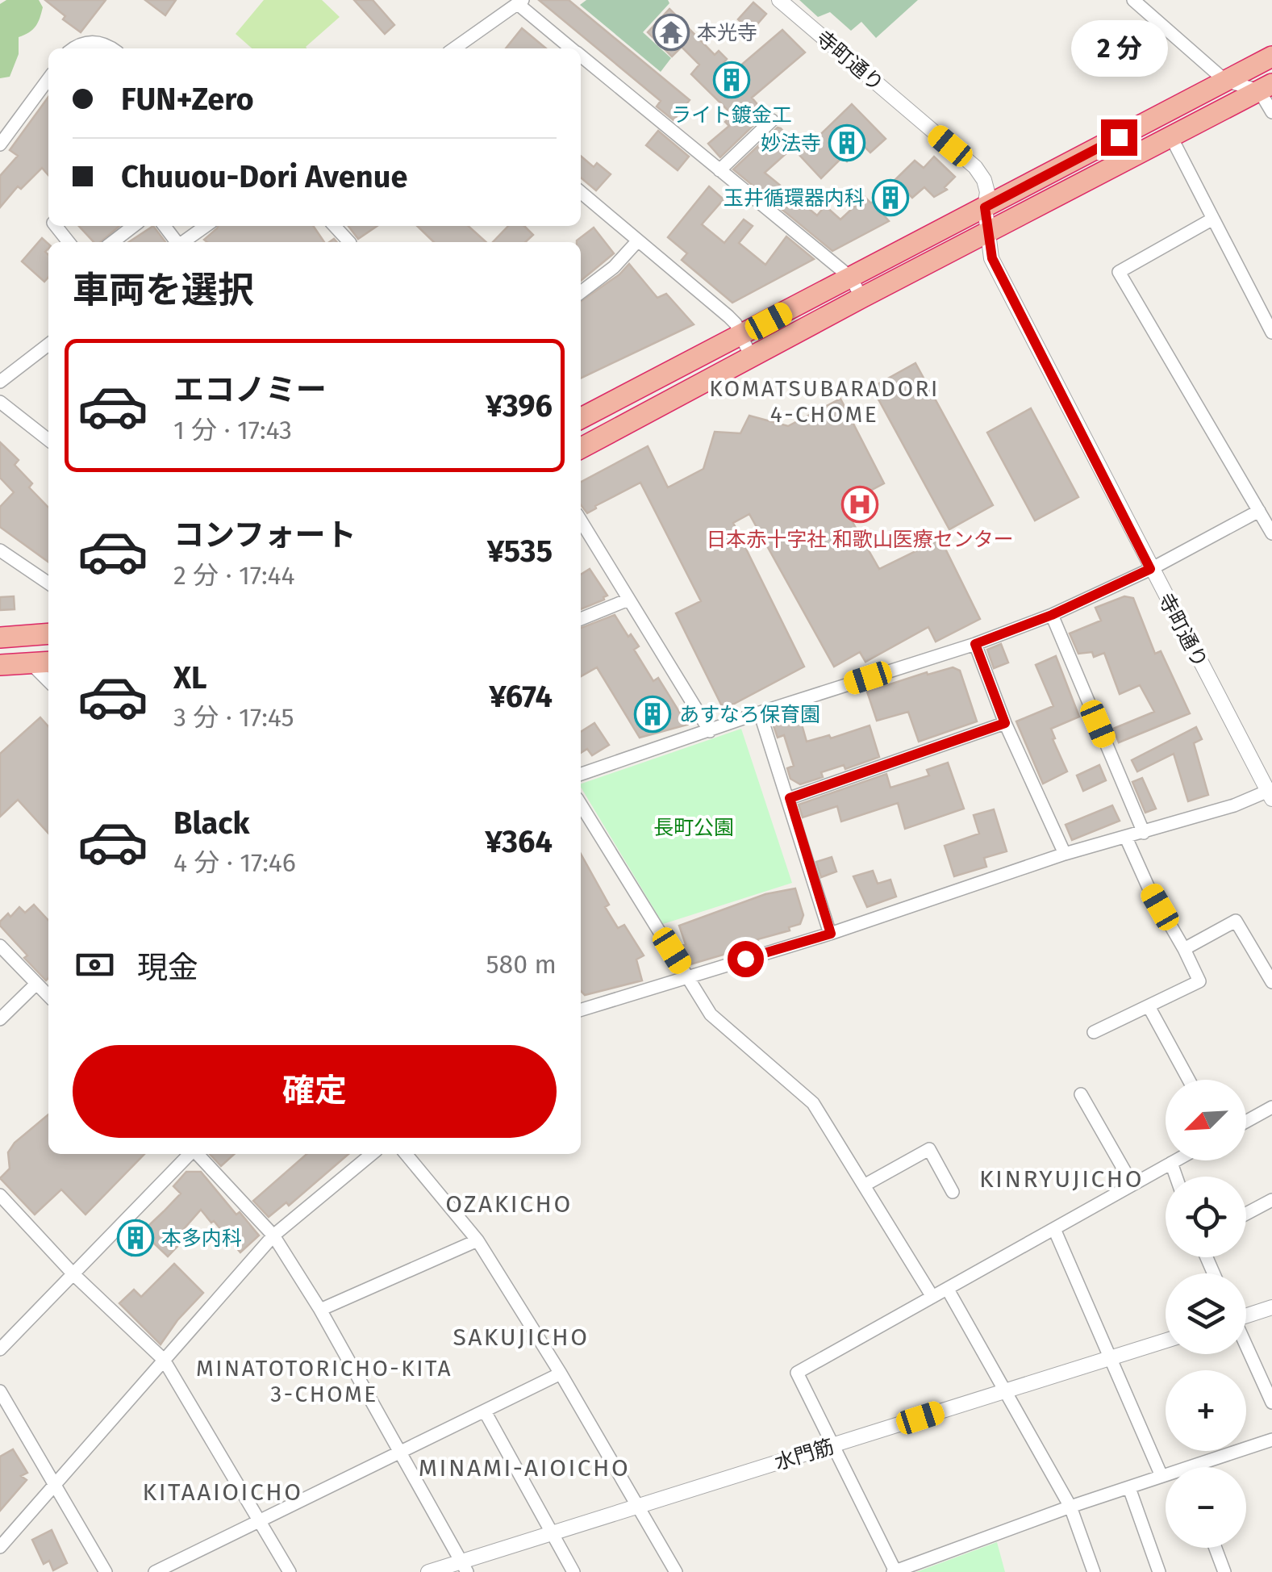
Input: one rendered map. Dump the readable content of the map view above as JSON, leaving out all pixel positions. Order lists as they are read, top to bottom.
{
  "streets": {
    "street": ["寺町通り", "水門筋"]
  },
  "districts": [
    "KOMATSUBARADORI 4-CHOME",
    "KINRYUJICHO",
    "OZAKICHO",
    "SAKUJICHO",
    "MINATOTORICHO-KITA 3-CHOME",
    "MINAMI-AIOICHO",
    "KITAAIOICHO"
  ],
  "parks": ["長町公園"],
  "places": {
    "temple": ["本光寺"],
    "building": [
      "ライト鍍金工",
      "妙法寺",
      "玉井循環器内科",
      "あすなろ保育園",
      "本多内科"
    ],
    "hospital": ["日本赤十字社 和歌山医療センター"]
  },
  "north": "bottom left",
  "page": {
    "bubble": "2 分",
    "banner": ["FUN+Zero", "Chuuou-Dori Avenue"],
    "heading": "車両を選択",
    "list": [
      {
        "name": "エコノミー",
        "note": "1 分 · 17:43",
        "value": "¥396"
      },
      {
        "name": "コンフォート",
        "note": "2 分 · 17:44",
        "value": "¥535"
      },
      {
        "name": "XL",
        "note": "3 分 · 17:45",
        "value": "¥674"
      },
      {
        "name": "Black",
        "note": "4 分 · 17:46",
        "value": "¥364"
      }
    ],
    "pay": ["現金", "580 m"],
    "buttons": "確定",
    "map_buttons": ["+", "−"]
  }
}
